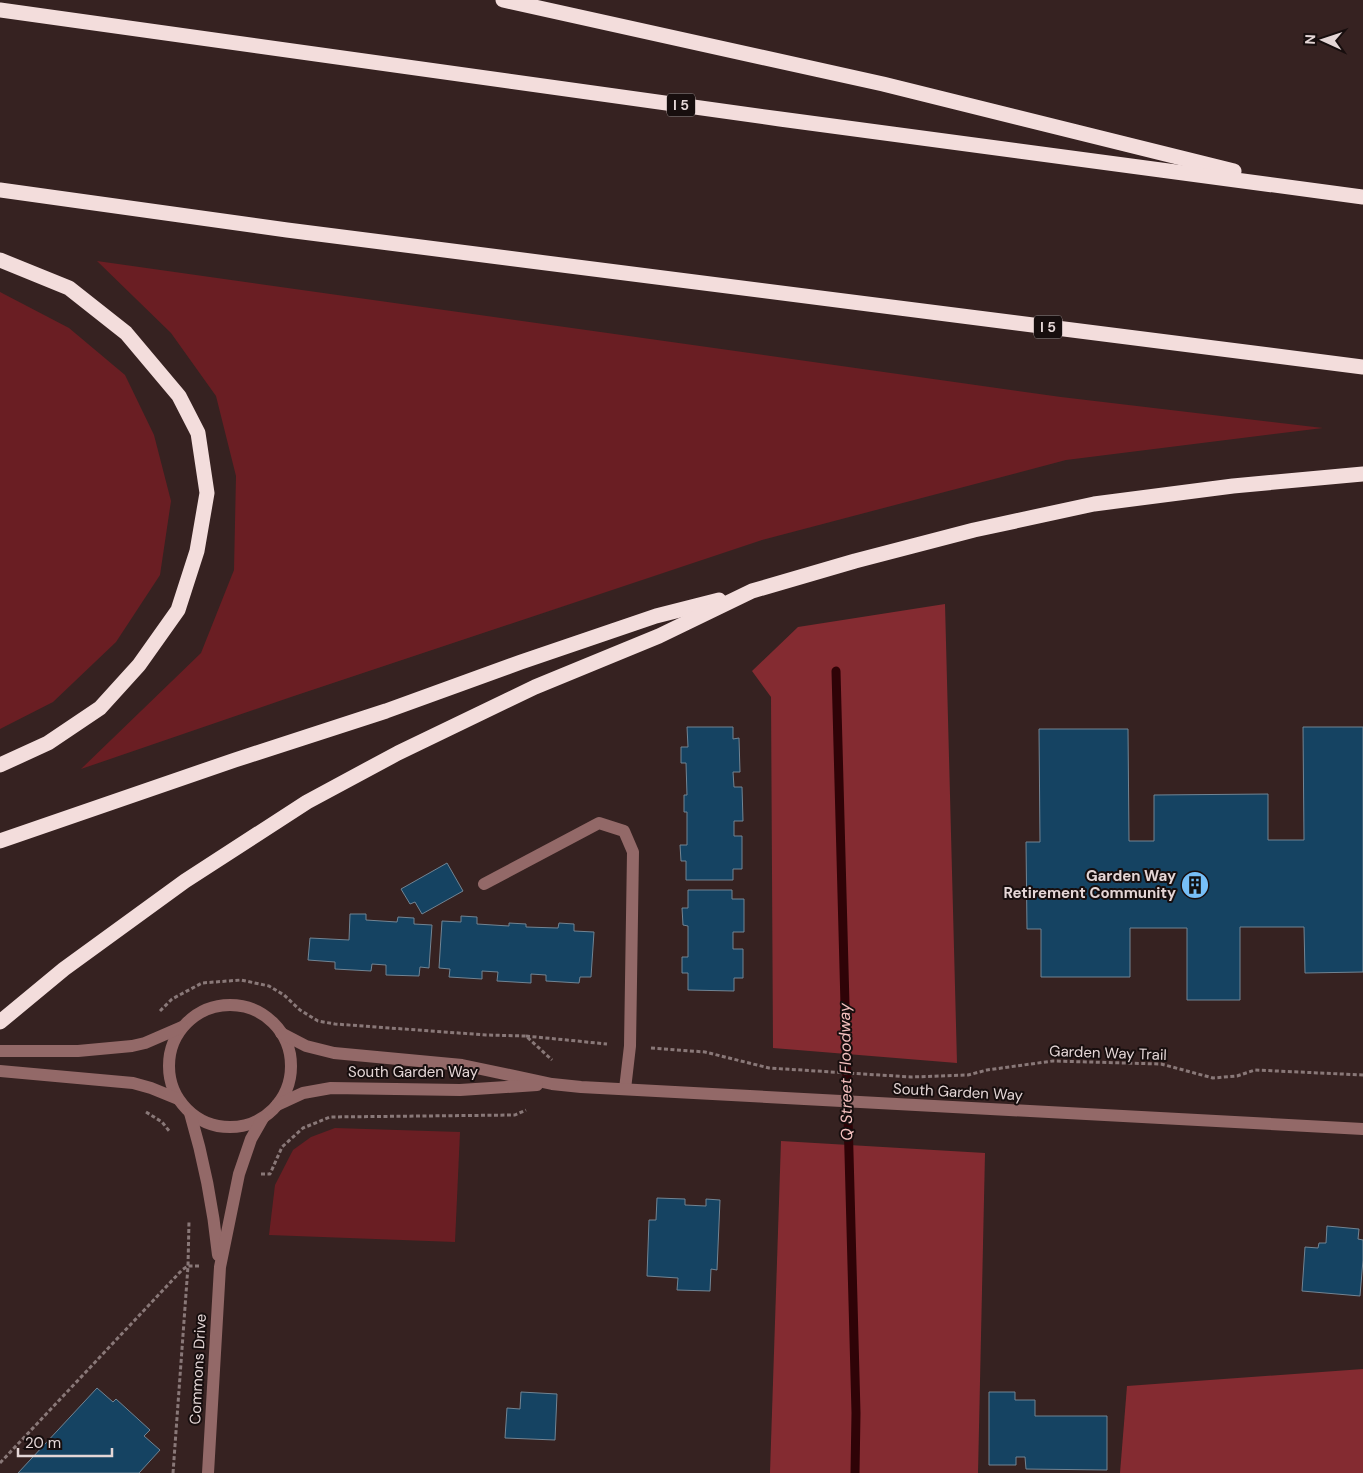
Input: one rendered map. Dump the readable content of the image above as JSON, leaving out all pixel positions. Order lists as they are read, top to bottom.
{
  "streets": {
    "highway": ["I 5"],
    "street": ["South Garden Way", "Commons Drive"],
    "path": ["Garden Way Trail"]
  },
  "crossings": [
    ["South Garden Way", "Commons Drive"]
  ],
  "water": ["Q Street Floodway"],
  "places": {
    "building": ["Garden Way Retirement Community"]
  },
  "scale_bar": "20 m",
  "north": "left"
}
